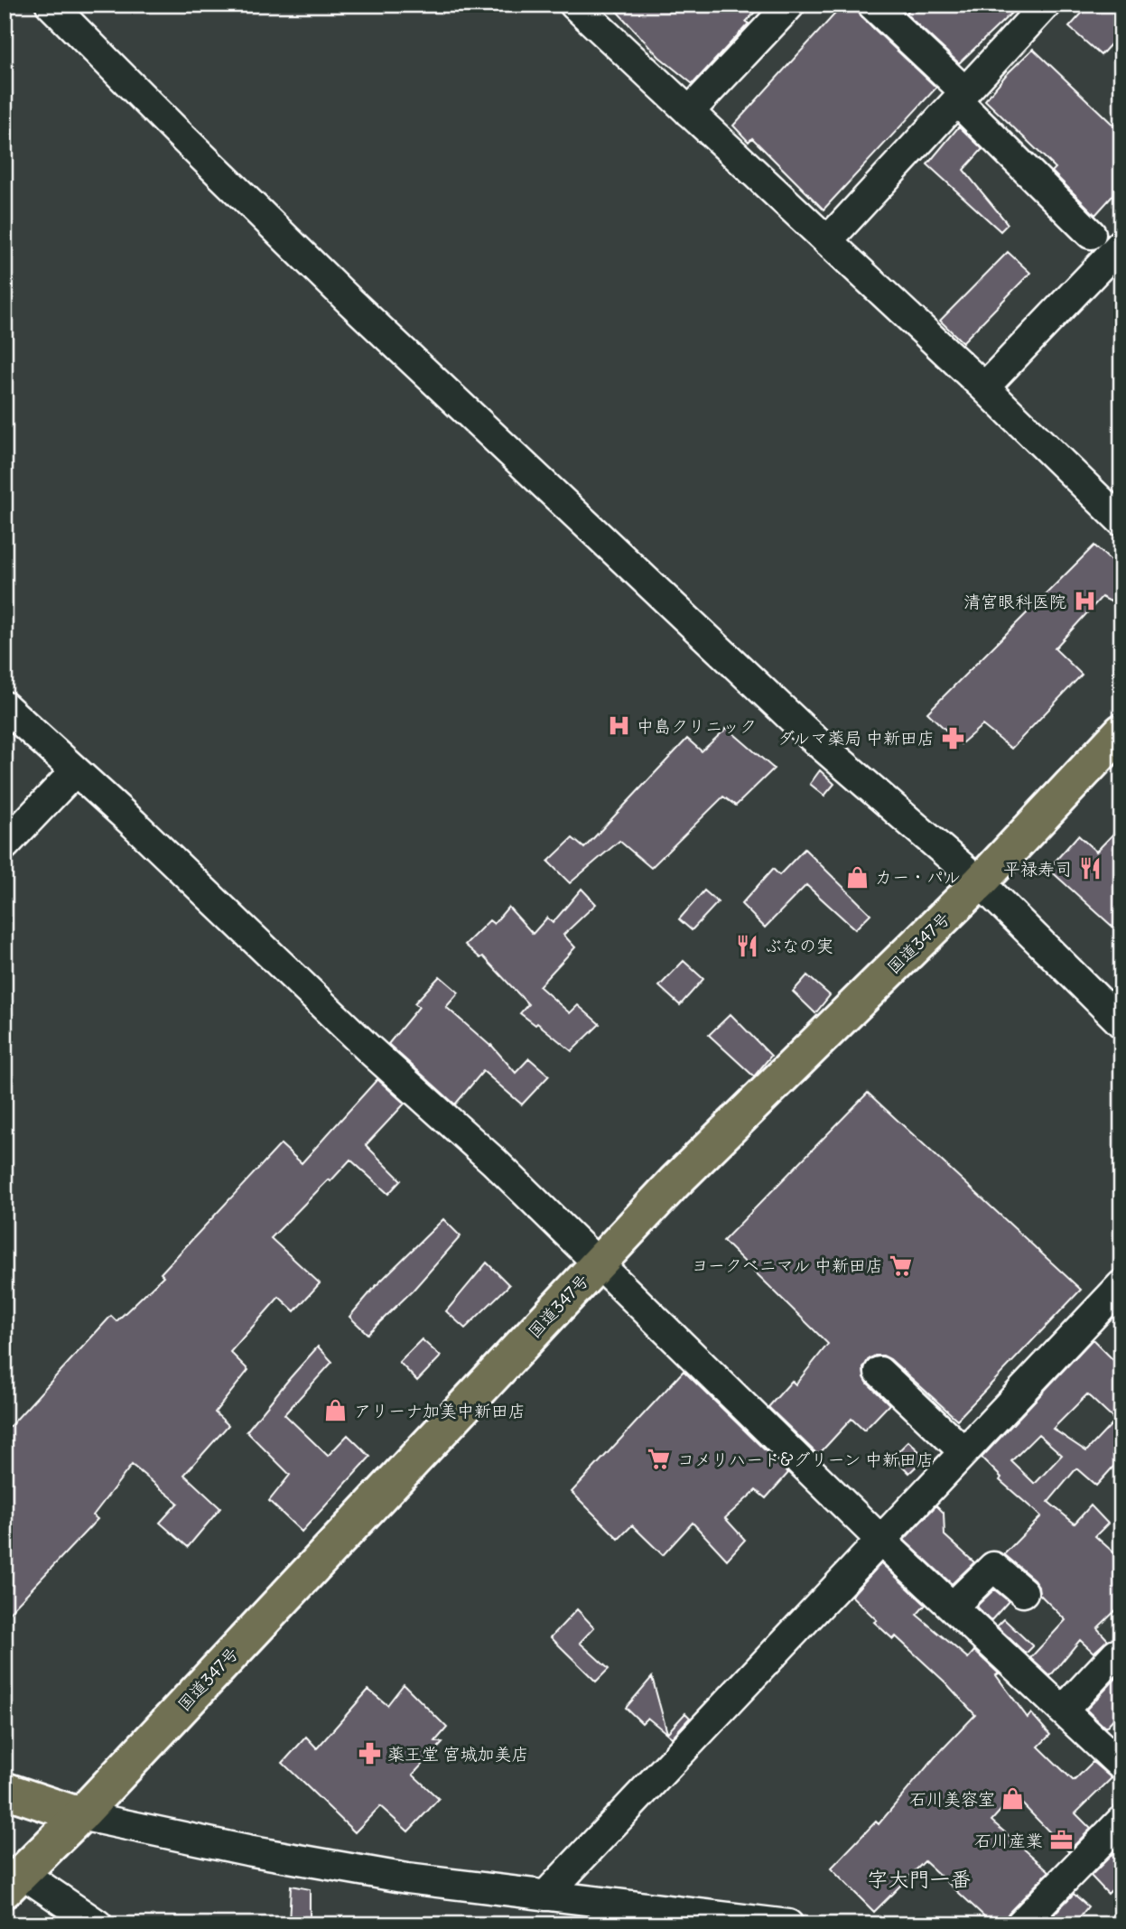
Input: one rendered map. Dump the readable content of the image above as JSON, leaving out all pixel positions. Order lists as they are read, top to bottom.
{
  "streets": {
    "main road": ["国道347号"]
  },
  "districts": ["字大門一番"],
  "places": {
    "hospital": ["清宮眼科医院", "中島クリニック"],
    "pharmacy": ["ダルマ薬局 中新田店", "薬王堂 宮城加美店"],
    "restaurant": ["平禄寿司", "ぶなの実"],
    "shop": ["カー・パル", "アリーナ加美中新田店", "石川美容室"],
    "supermarket": ["ヨークベニマル 中新田店", "コメリハード&グリーン 中新田店"],
    "office": ["石川産業"]
  }
}
